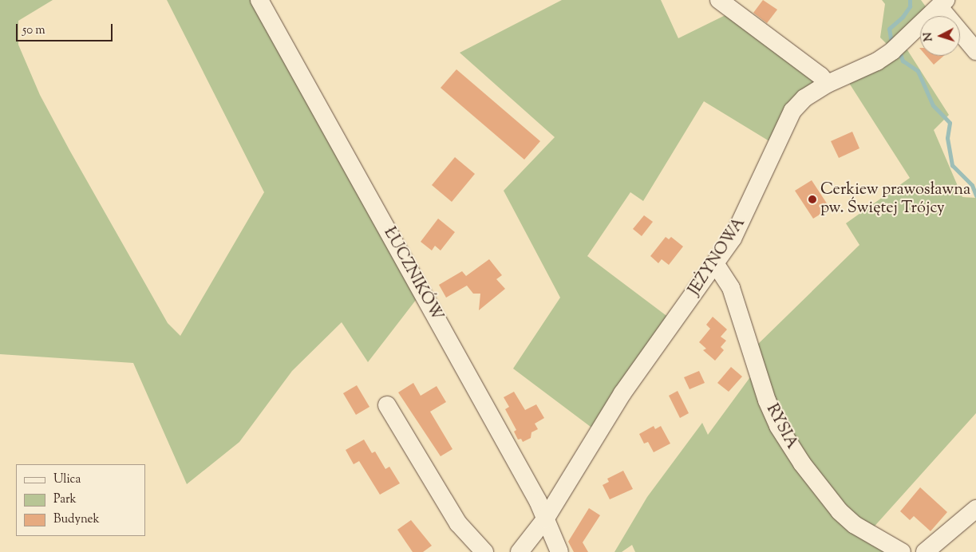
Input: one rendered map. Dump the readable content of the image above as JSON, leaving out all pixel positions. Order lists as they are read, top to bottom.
{
  "streets": {
    "street": ["JEŻYNOWA", "ŁUCZNIKÓW", "RYSIA"]
  },
  "crossings": [
    ["JEŻYNOWA", "ŁUCZNIKÓW"],
    ["JEŻYNOWA", "RYSIA"]
  ],
  "places": ["Cerkiew prawosławna pw. Świętej Trójcy"],
  "legend": ["Ulica", "Park", "Budynek"],
  "scale_bar": "50 m",
  "north": "left"
}
